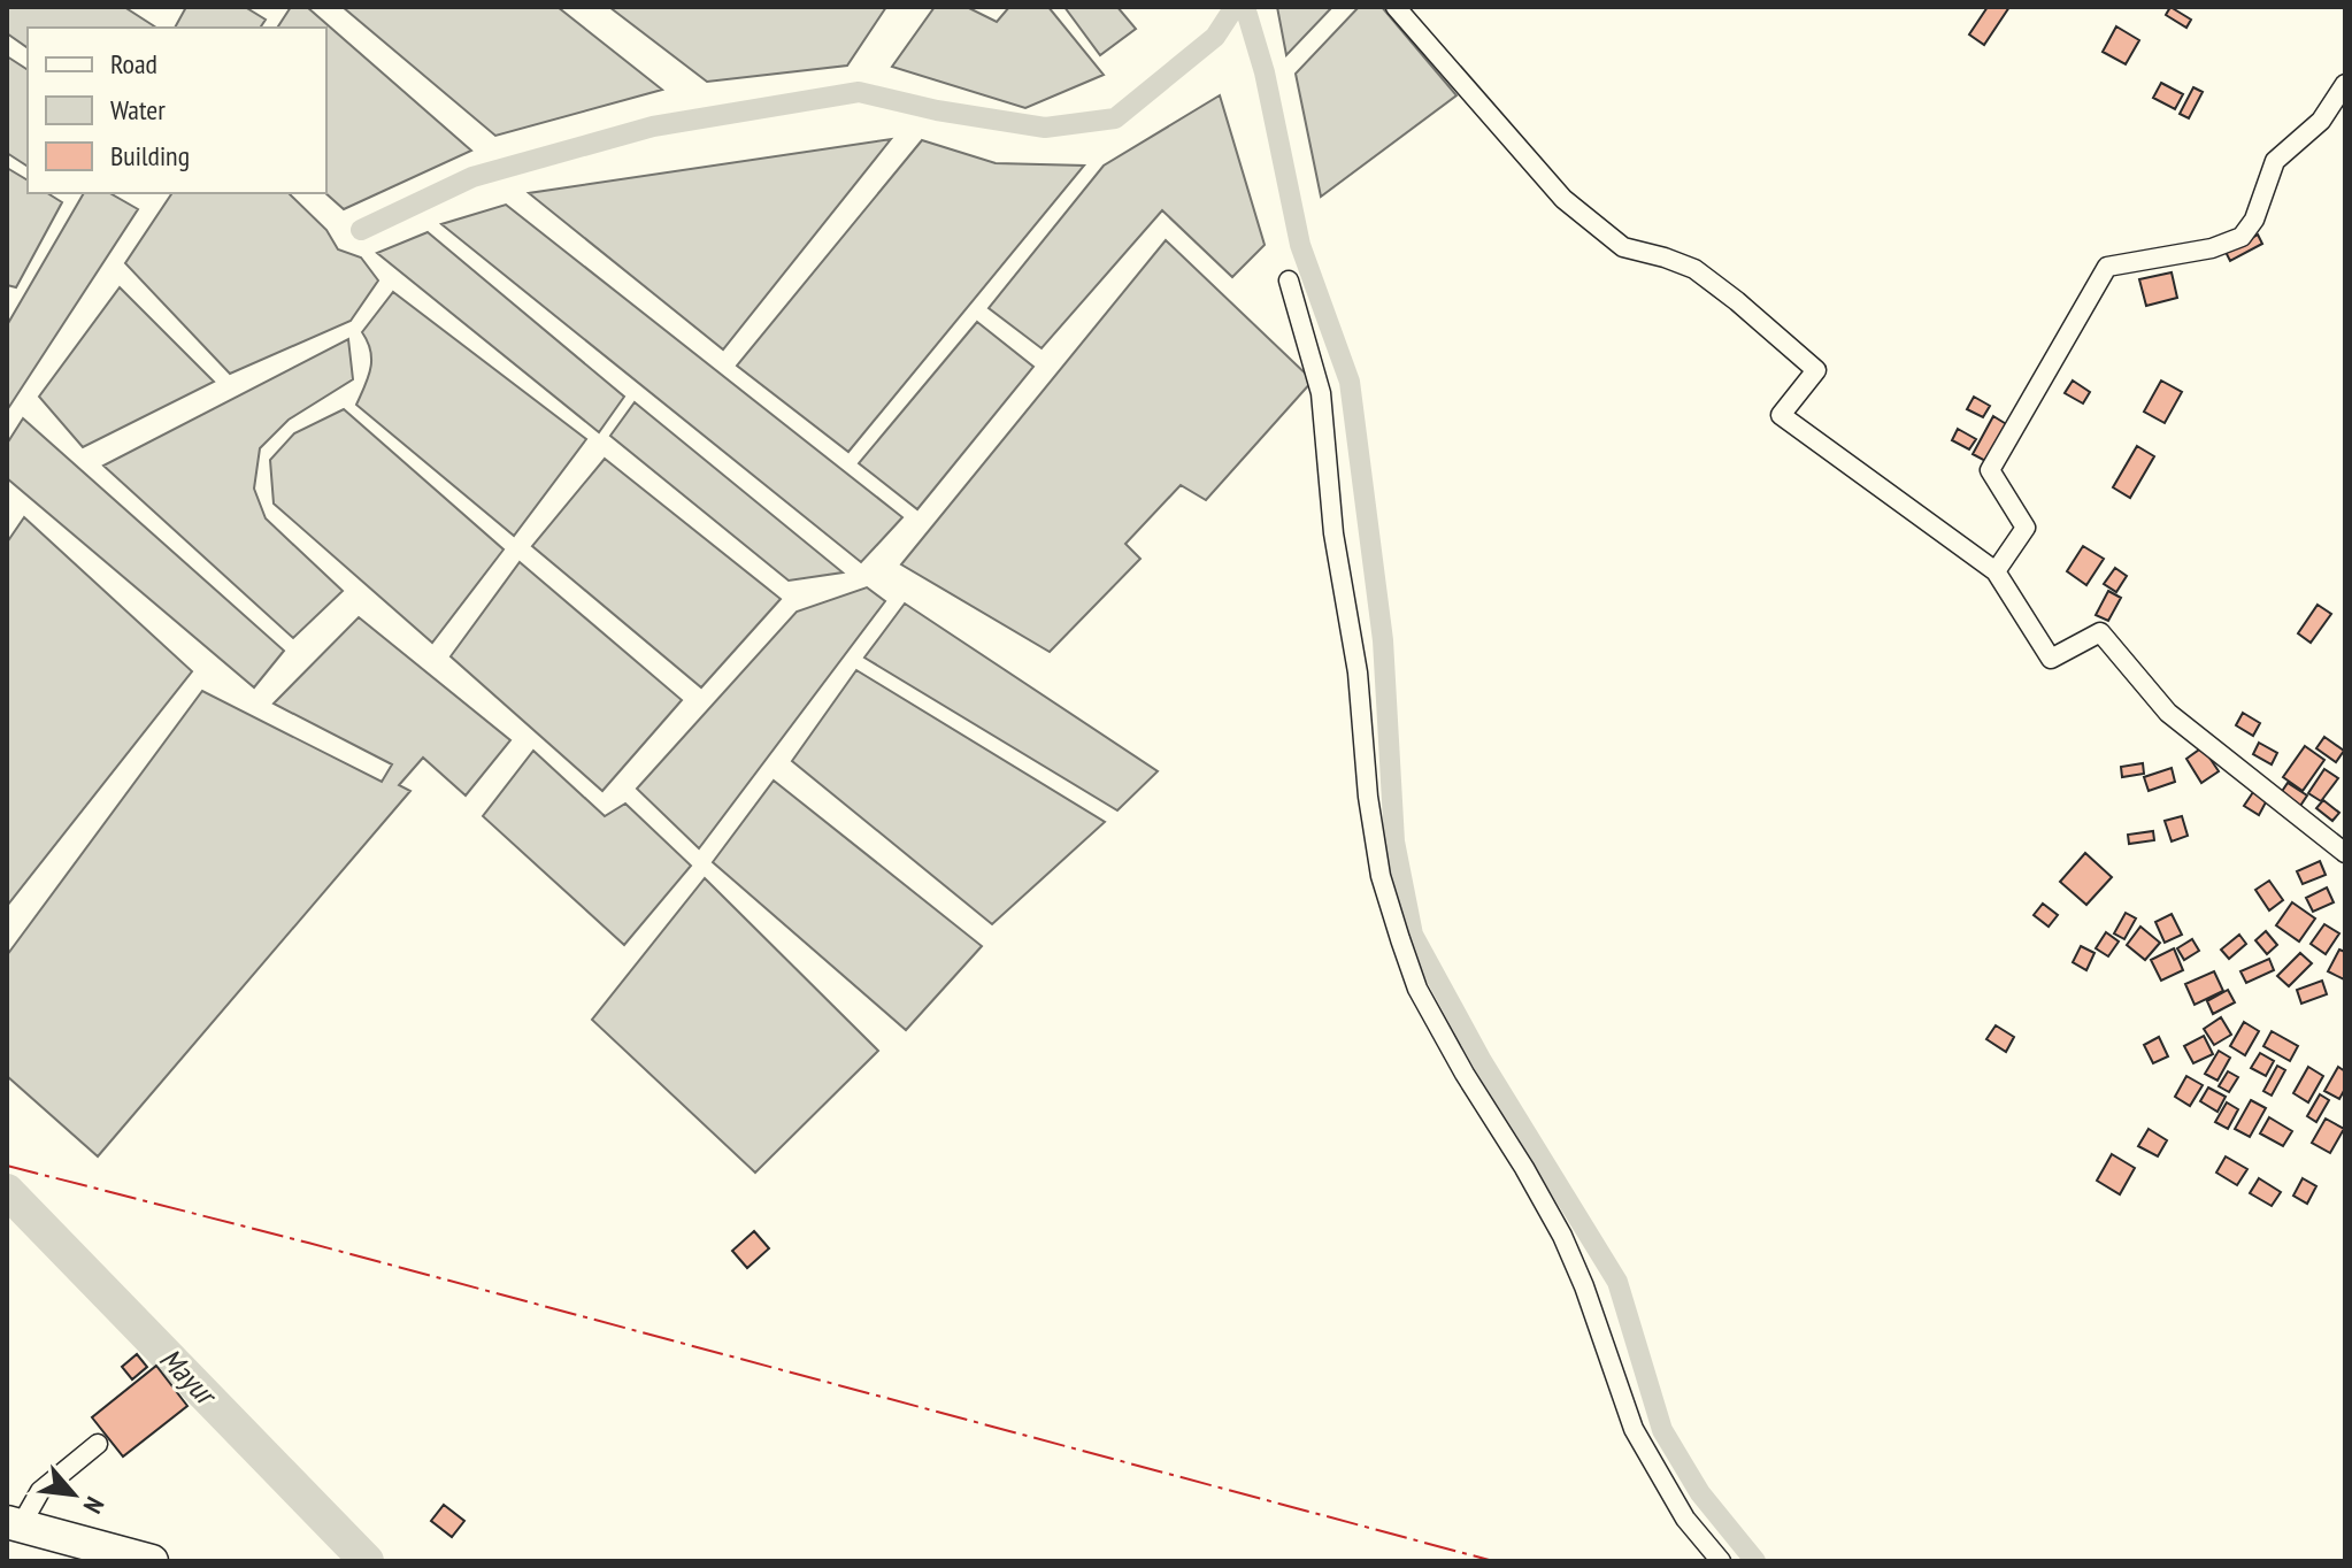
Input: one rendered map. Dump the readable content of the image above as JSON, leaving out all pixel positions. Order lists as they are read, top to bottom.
{
  "water": ["Mayur"],
  "legend": ["Road", "Water", "Building"],
  "north": "bottom right"
}
